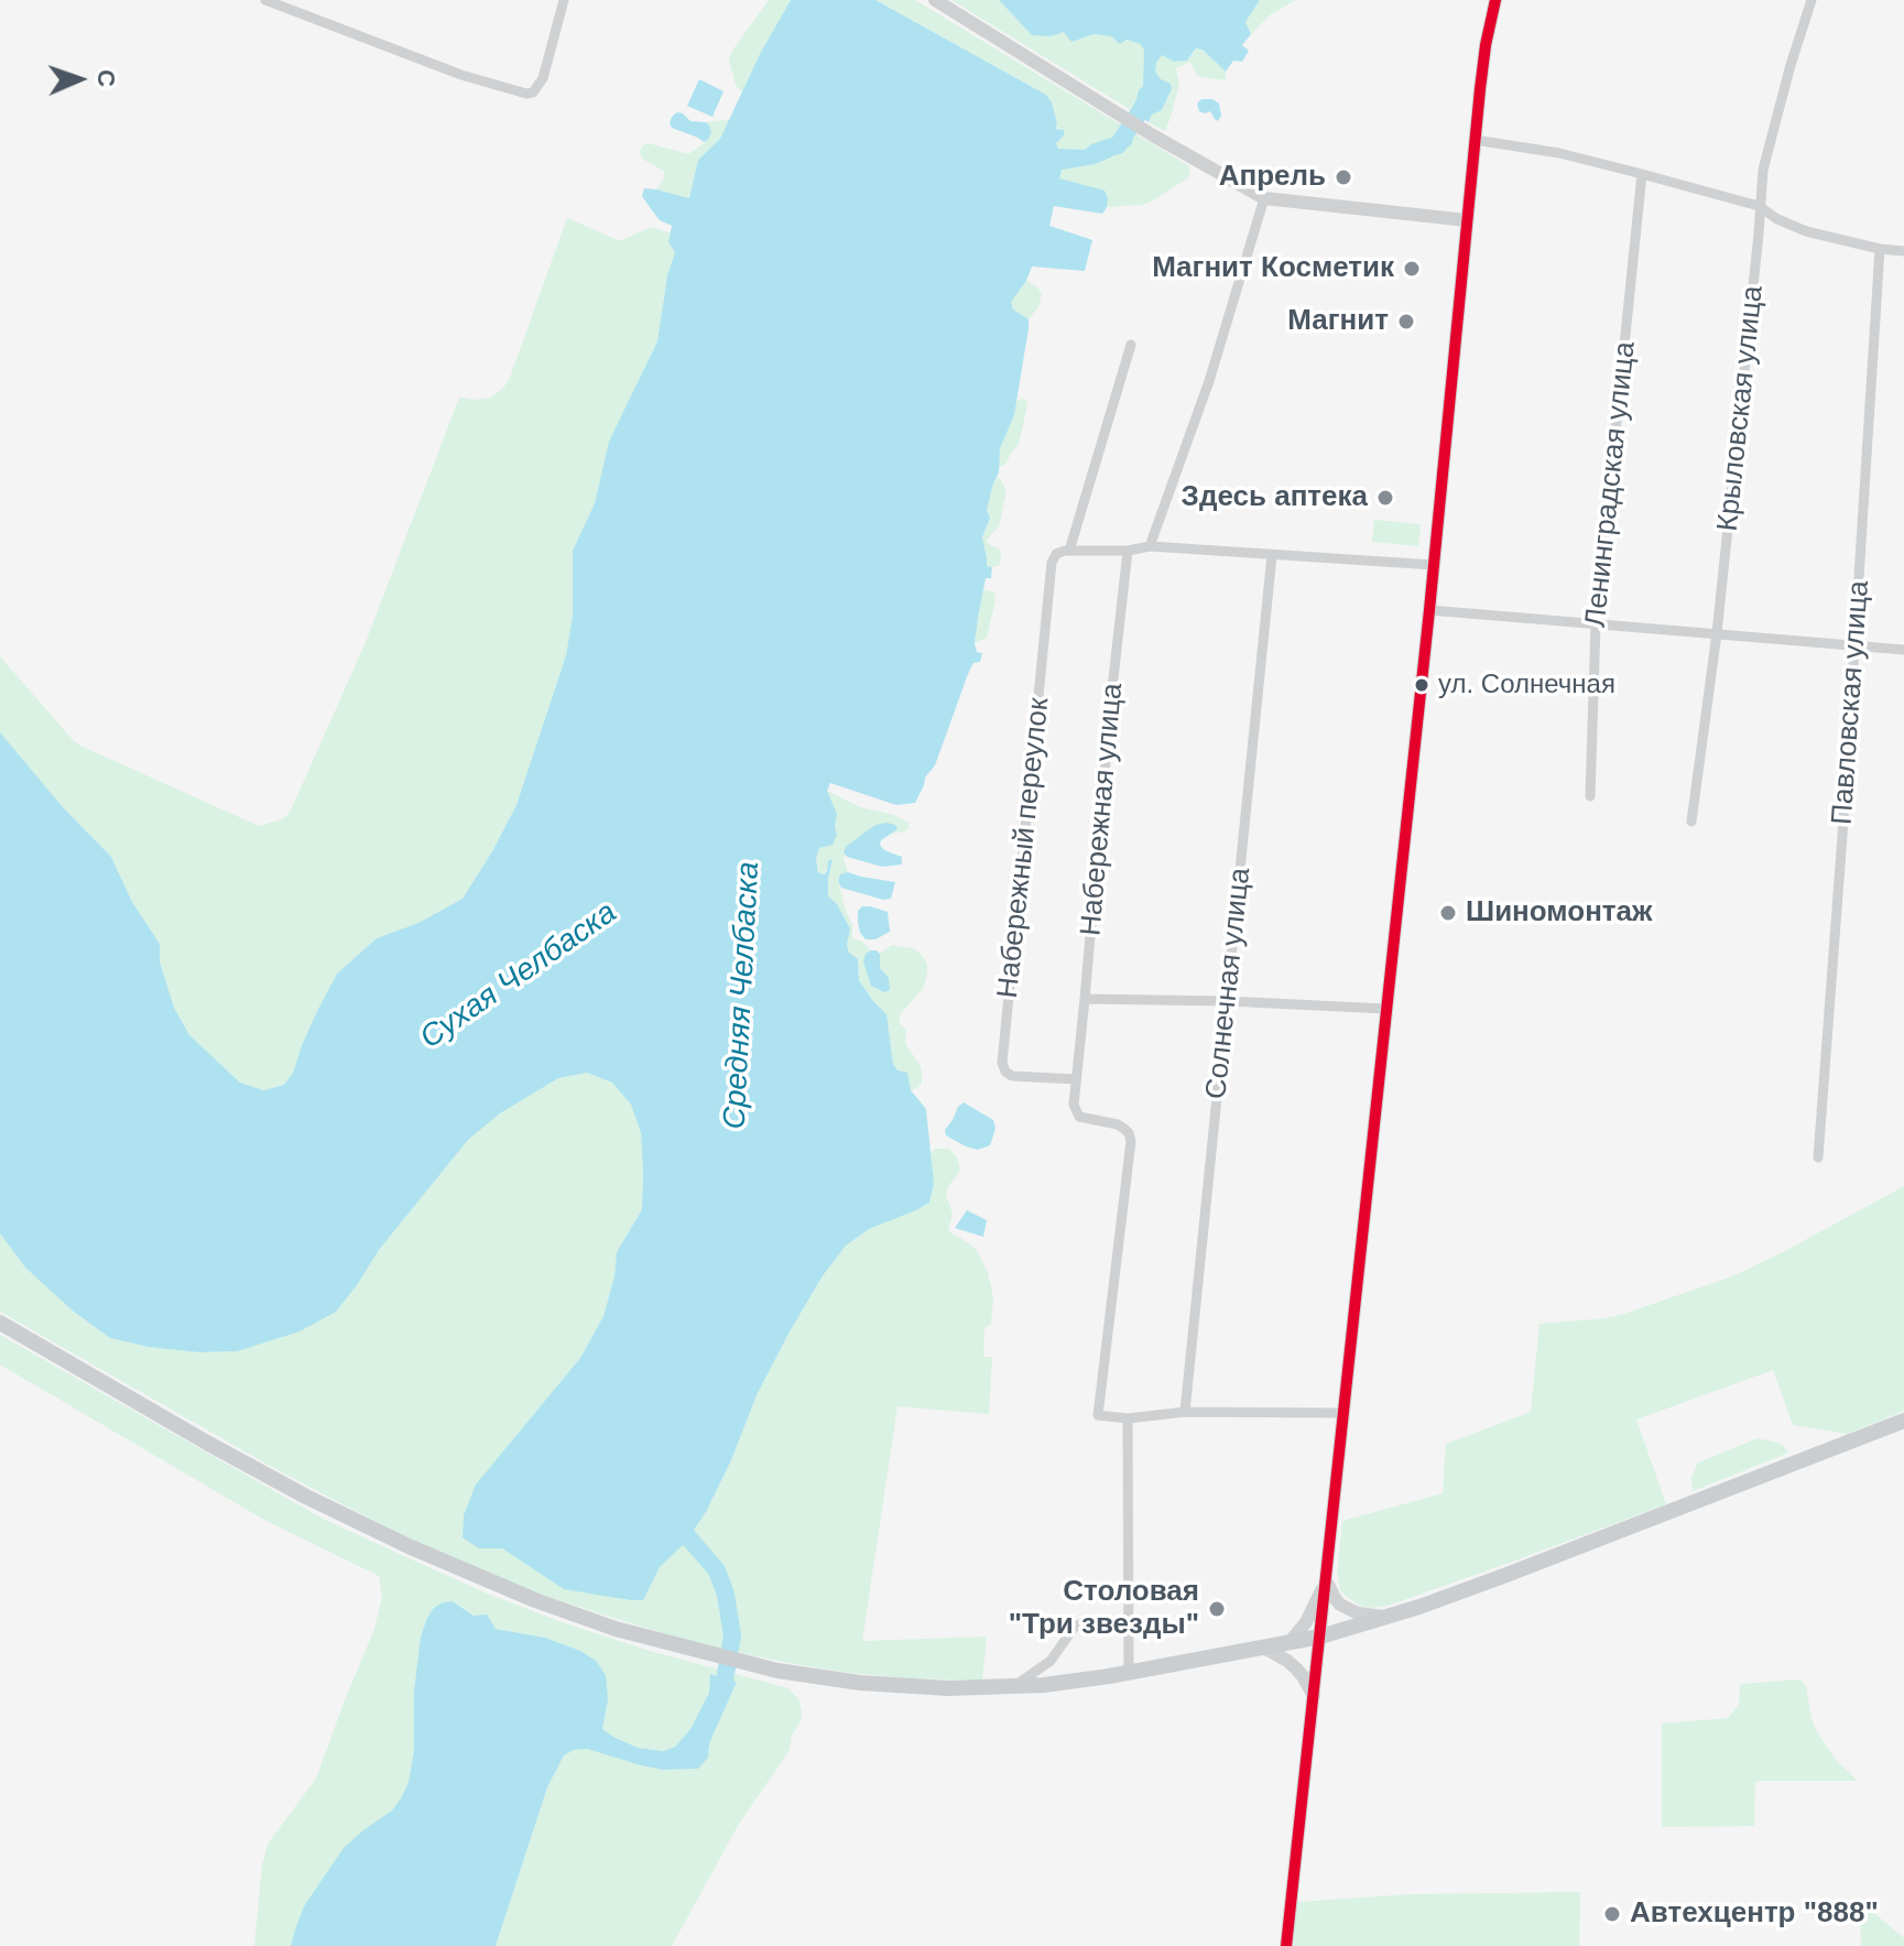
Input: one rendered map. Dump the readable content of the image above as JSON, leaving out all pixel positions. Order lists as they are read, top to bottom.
{
  "streets": {
    "street": [
      "Крыловская улица",
      "Ленинградская улица",
      "Павловская улица",
      "Набережная улица",
      "Набережный переулок",
      "Солнечная улица"
    ]
  },
  "crossings": [
    ["Набережная улица", "Набережный переулок"]
  ],
  "water": ["Сухая Челбаска", "Средняя Челбаска"],
  "places": [
    "Апрель",
    "Магнит Косметик",
    "Магнит",
    "Здесь аптека",
    "ул. Солнечная",
    "Шиномонтаж",
    "Столовая \"Три звезды\"",
    "Автехцентр \"888\""
  ],
  "north": "right"
}
